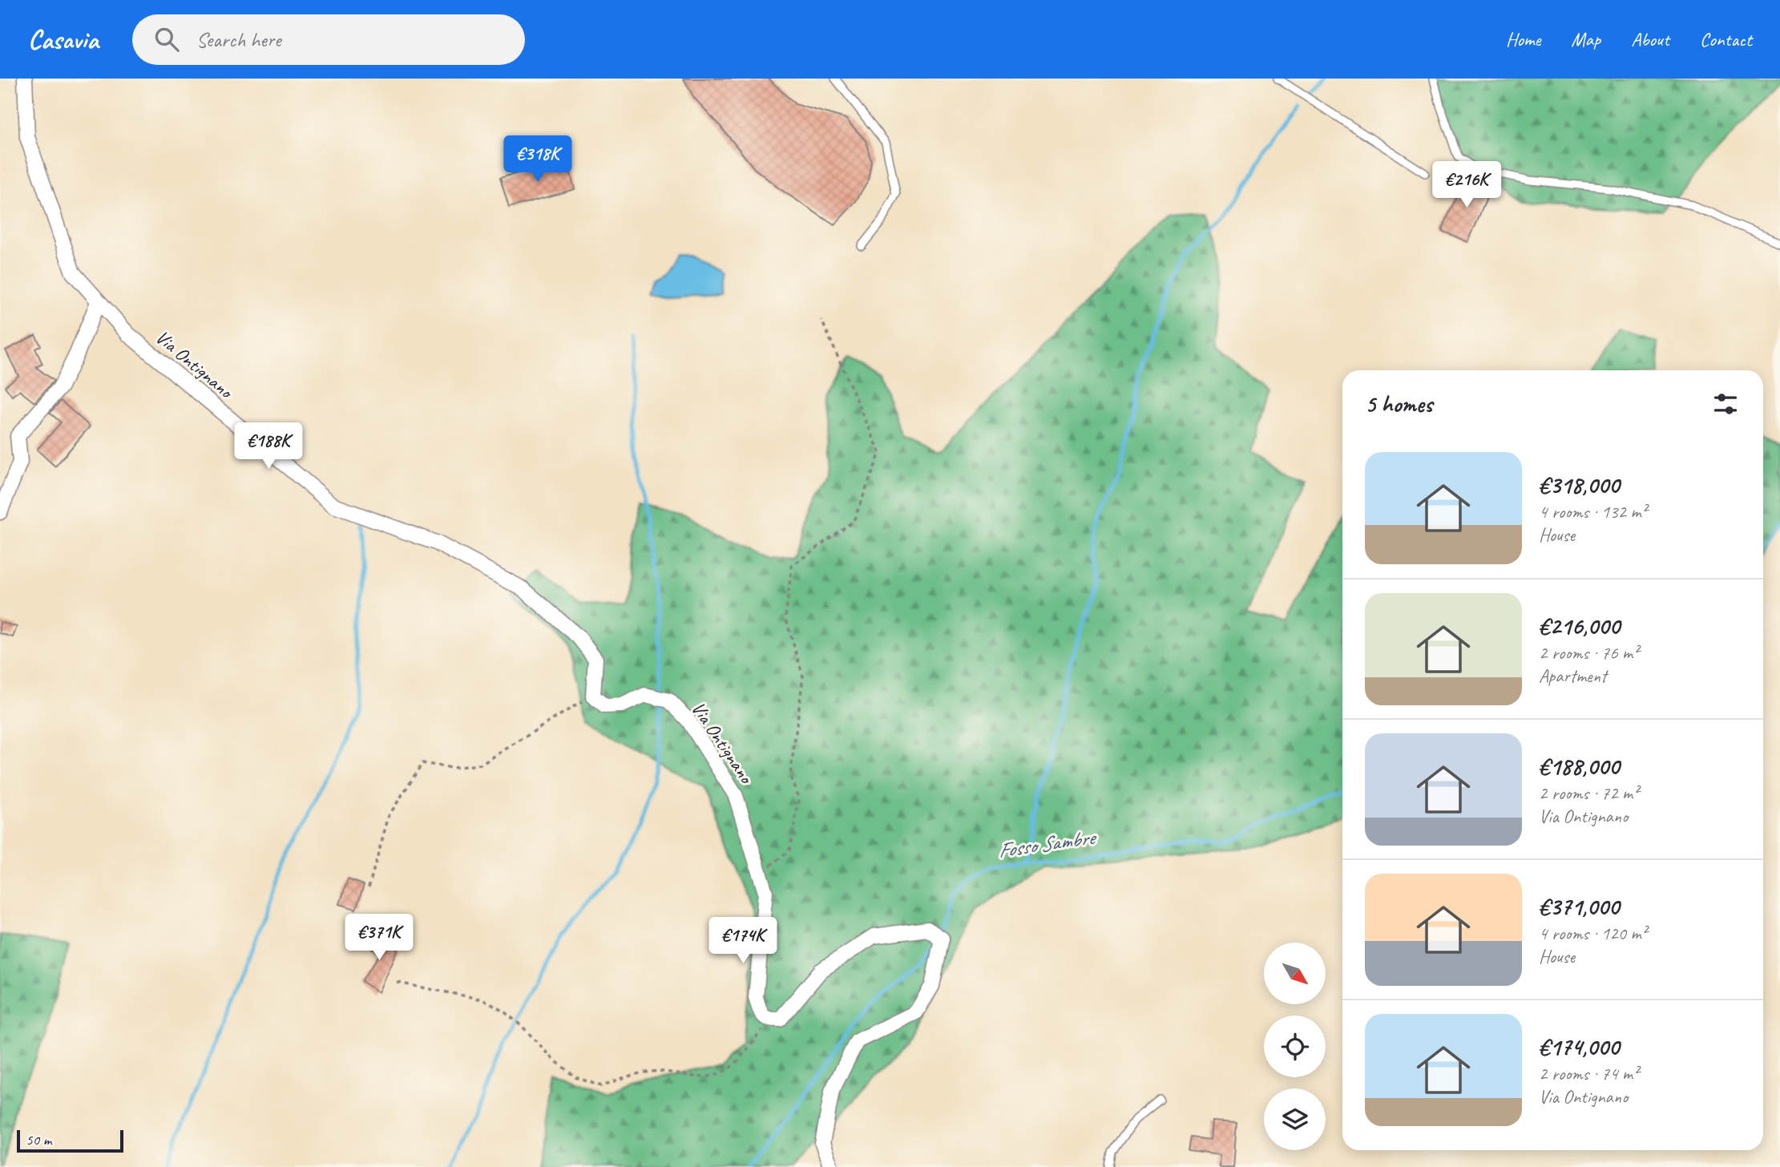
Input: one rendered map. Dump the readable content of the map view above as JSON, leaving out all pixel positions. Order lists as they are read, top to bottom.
{
  "streets": {
    "street": ["Via Ontignano"]
  },
  "water": ["Fosso Sambre"],
  "scale_bar": "50 m",
  "north": "bottom right",
  "page": {
    "header": "Casavia",
    "search": "Search here",
    "nav": [
      "Home",
      "Map",
      "About",
      "Contact"
    ],
    "price": [
      "€318K",
      "€216K",
      "€188K",
      "€371K",
      "€174K"
    ],
    "heading": "5 homes",
    "list": [
      {
        "name": "€318,000",
        "note": "4 rooms · 132 m² · House"
      },
      {
        "name": "€216,000",
        "note": "2 rooms · 76 m² · Apartment"
      },
      {
        "name": "€188,000",
        "note": "2 rooms · 72 m² · Via Ontignano"
      },
      {
        "name": "€371,000",
        "note": "4 rooms · 120 m² · House"
      },
      {
        "name": "€174,000",
        "note": "2 rooms · 74 m² · Via Ontignano"
      }
    ],
    "scale": "50 m"
  }
}
